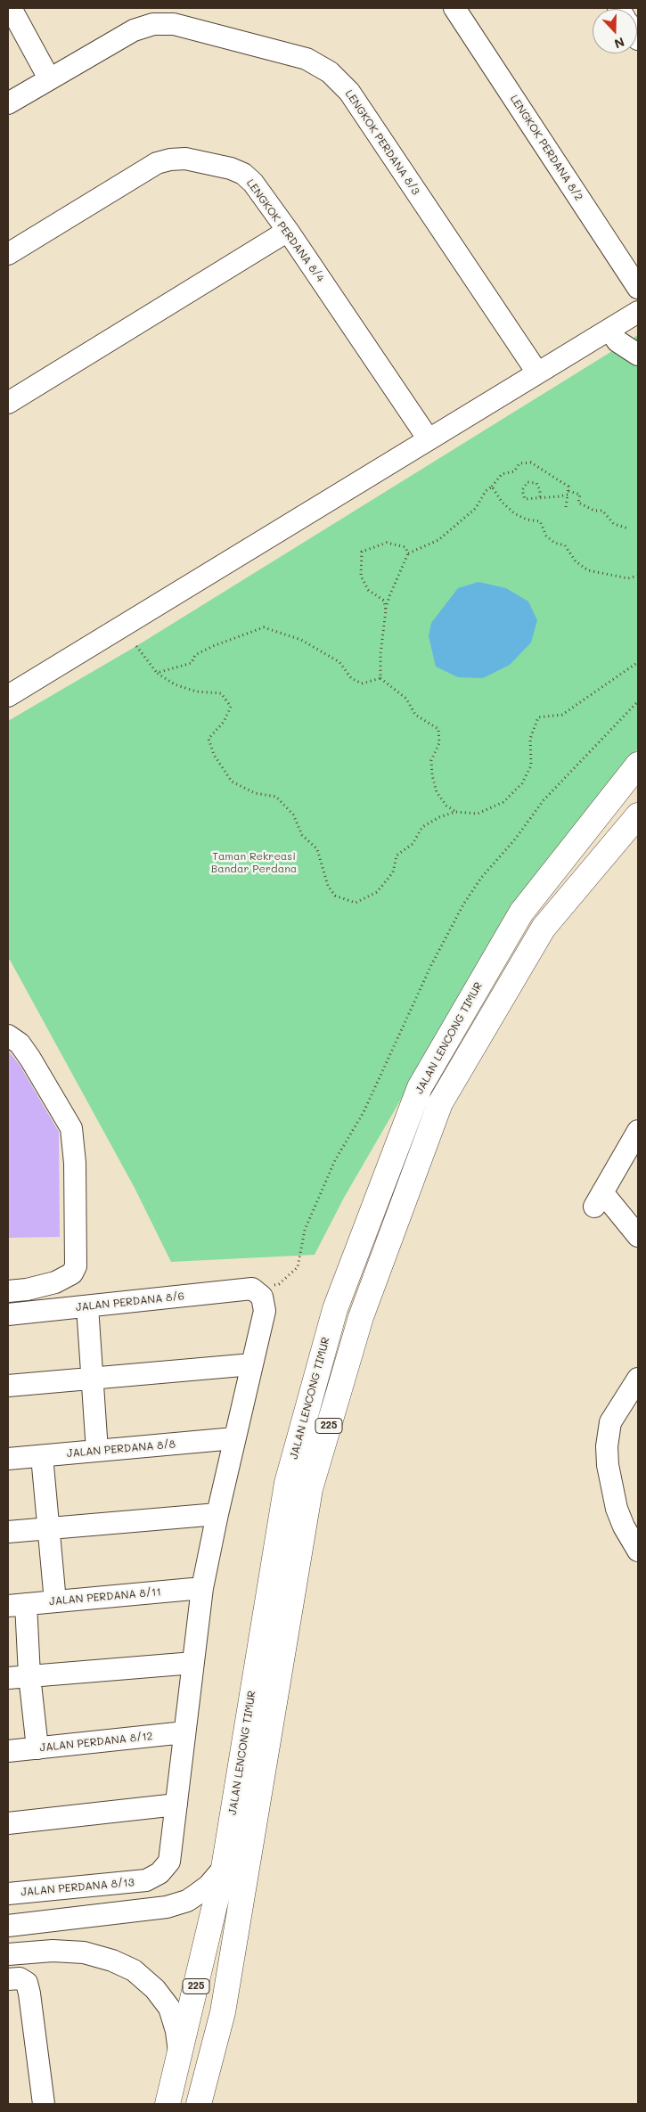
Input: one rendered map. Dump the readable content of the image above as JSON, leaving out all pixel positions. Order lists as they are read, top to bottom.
{
  "streets": {
    "highway": ["JALAN LENCONG TIMUR", "225"],
    "street": [
      "LENGKOK PERDANA 8/3",
      "LENGKOK PERDANA 8/2",
      "LENGKOK PERDANA 8/4",
      "JALAN PERDANA 8/6",
      "JALAN PERDANA 8/8",
      "JALAN PERDANA 8/11",
      "JALAN PERDANA 8/12",
      "JALAN PERDANA 8/13"
    ]
  },
  "parks": ["Taman Rekreasi Bandar Perdana"],
  "north": "bottom"
}
